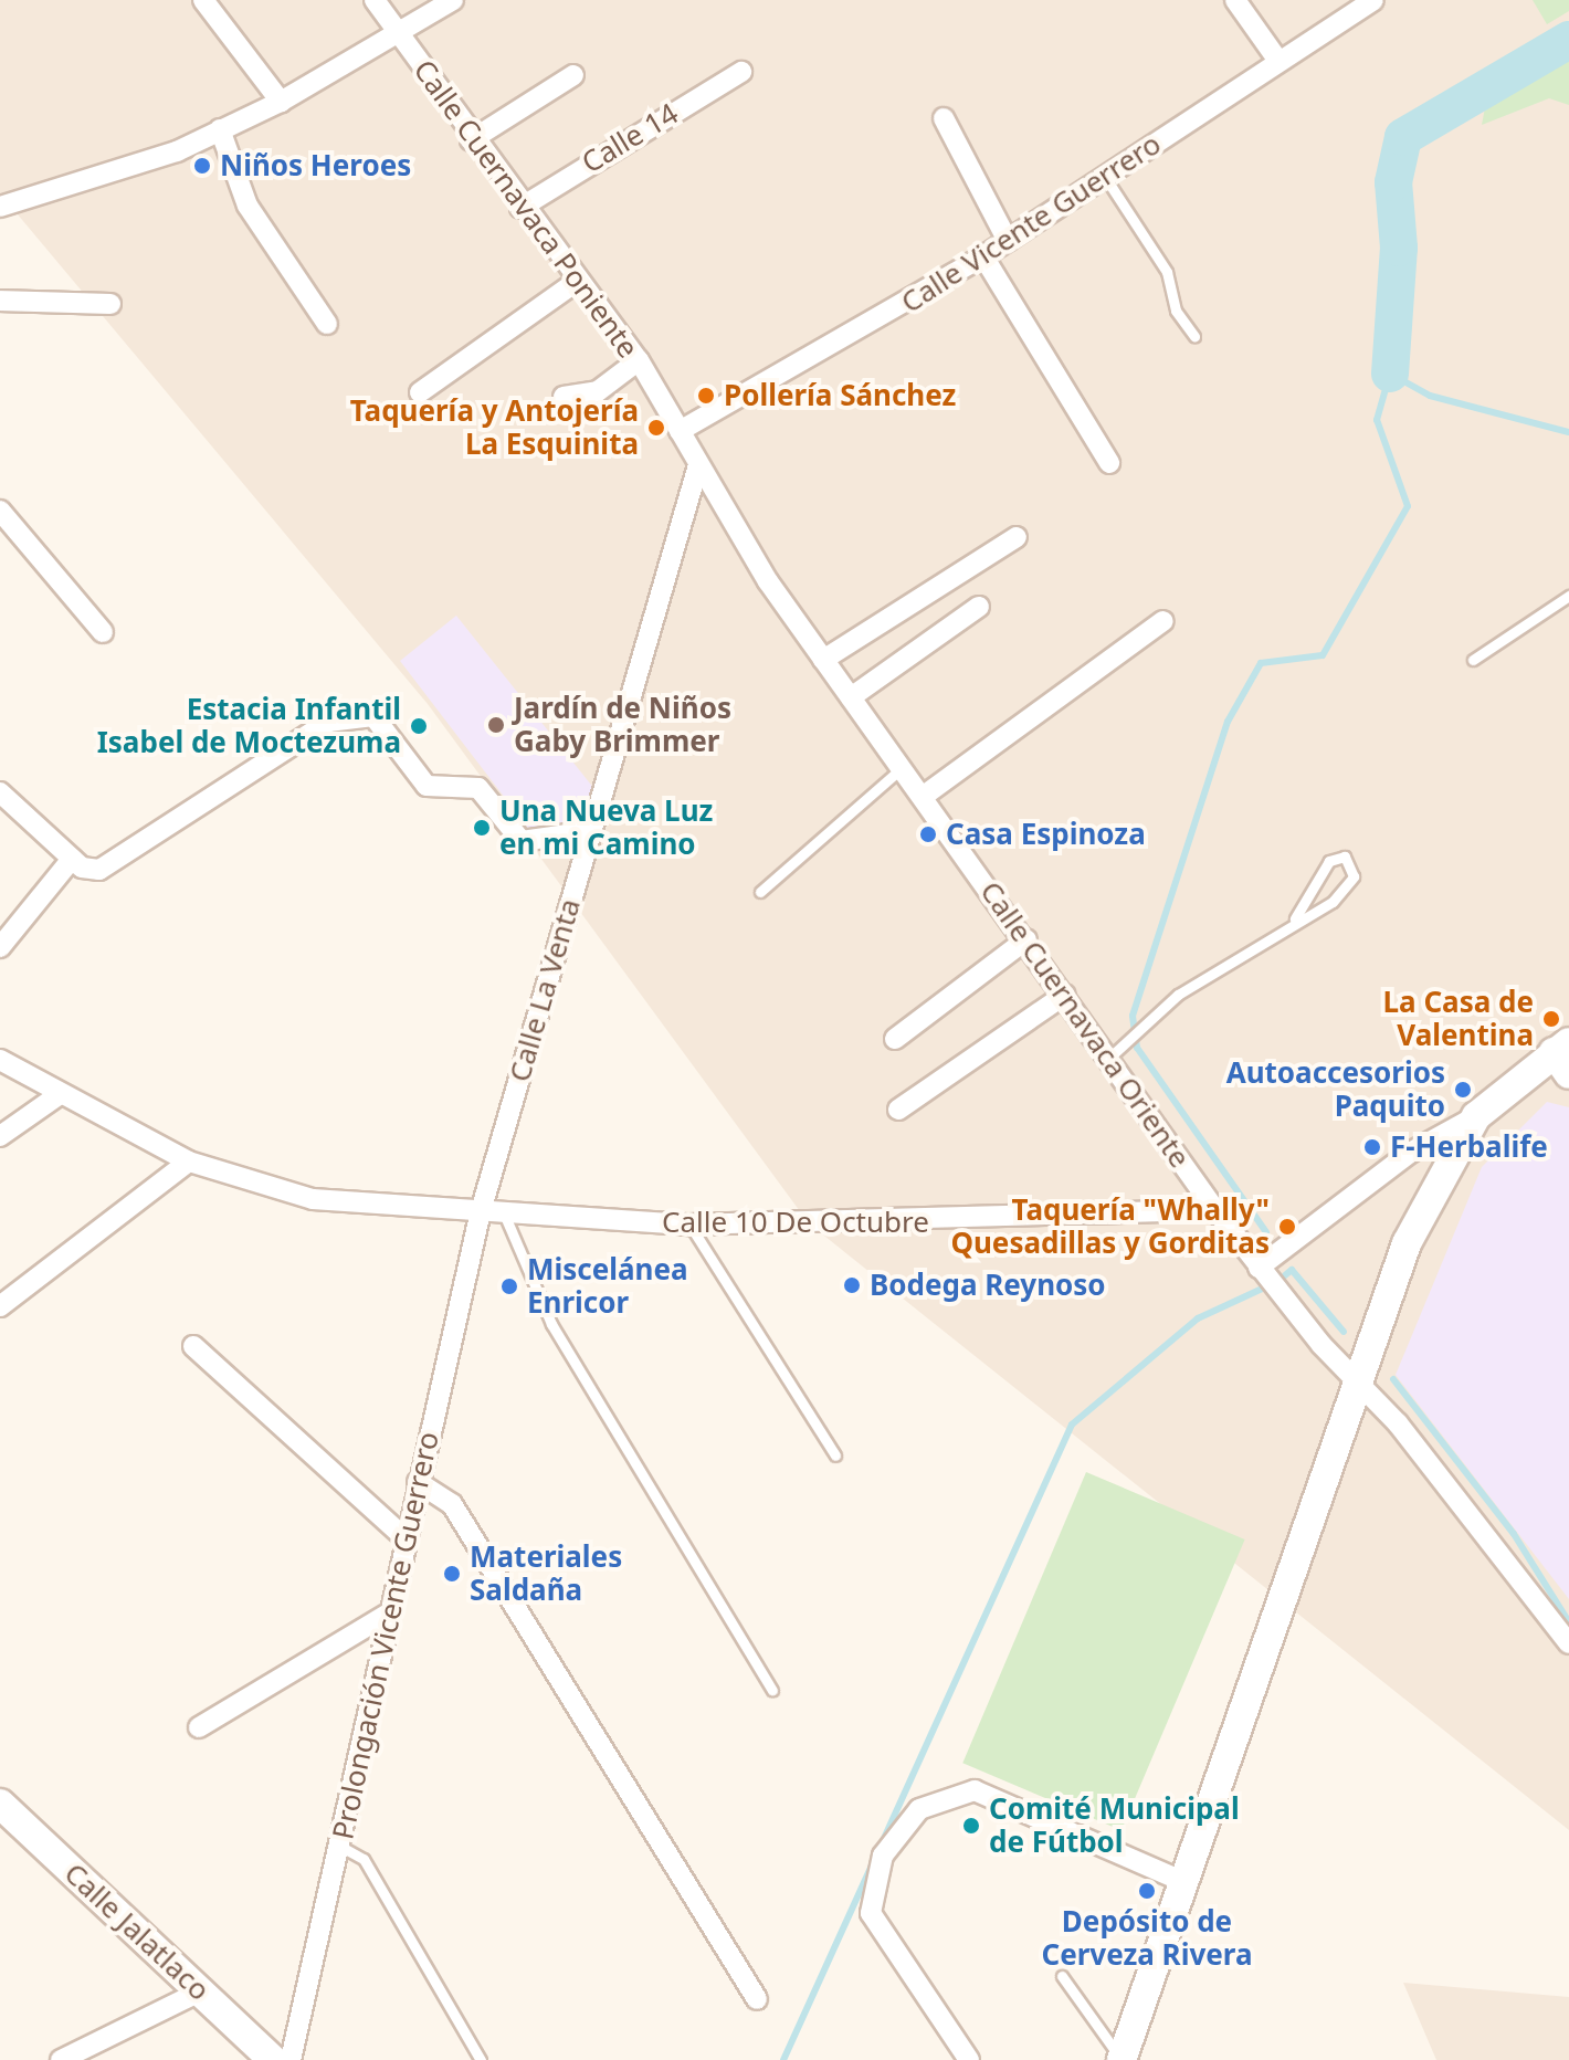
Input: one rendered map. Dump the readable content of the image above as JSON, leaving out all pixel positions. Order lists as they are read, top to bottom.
{
  "streets": {
    "main road": ["Calle Jalatlaco"],
    "street": [
      "Calle 14",
      "Calle Cuernavaca Poniente",
      "Calle Vicente Guerrero",
      "Calle La Venta",
      "Calle Cuernavaca Oriente",
      "Calle 10 De Octubre",
      "Prolongación Vicente Guerrero"
    ]
  },
  "crossings": [
    ["Calle 14", "Calle Cuernavaca Poniente"],
    ["Calle Cuernavaca Poniente", "Calle Vicente Guerrero"],
    ["Calle Cuernavaca Poniente", "Calle La Venta"],
    ["Calle Cuernavaca Poniente", "Calle Cuernavaca Oriente"],
    ["Calle La Venta", "Calle Cuernavaca Oriente"],
    ["Calle La Venta", "Calle 10 De Octubre"],
    ["Calle La Venta", "Prolongación Vicente Guerrero"],
    ["Calle Cuernavaca Oriente", "Calle 10 De Octubre"],
    ["Calle 10 De Octubre", "Prolongación Vicente Guerrero"]
  ],
  "places": [
    "Niños Heroes",
    "Pollería Sánchez",
    "Taquería y Antojería La Esquinita",
    "Jardín de Niños Gaby Brimmer",
    "Estacia Infantil Isabel de Moctezuma",
    "Una Nueva Luz en mi Camino",
    "Casa Espinoza",
    "La Casa de Valentina",
    "Autoaccesorios Paquito",
    "F-Herbalife",
    "Taquería \"Whally\" Quesadillas y Gorditas",
    "Bodega Reynoso",
    "Miscelánea Enricor",
    "Materiales Saldaña",
    "Comité Municipal de Fútbol",
    "Depósito de Cerveza Rivera"
  ]
}
